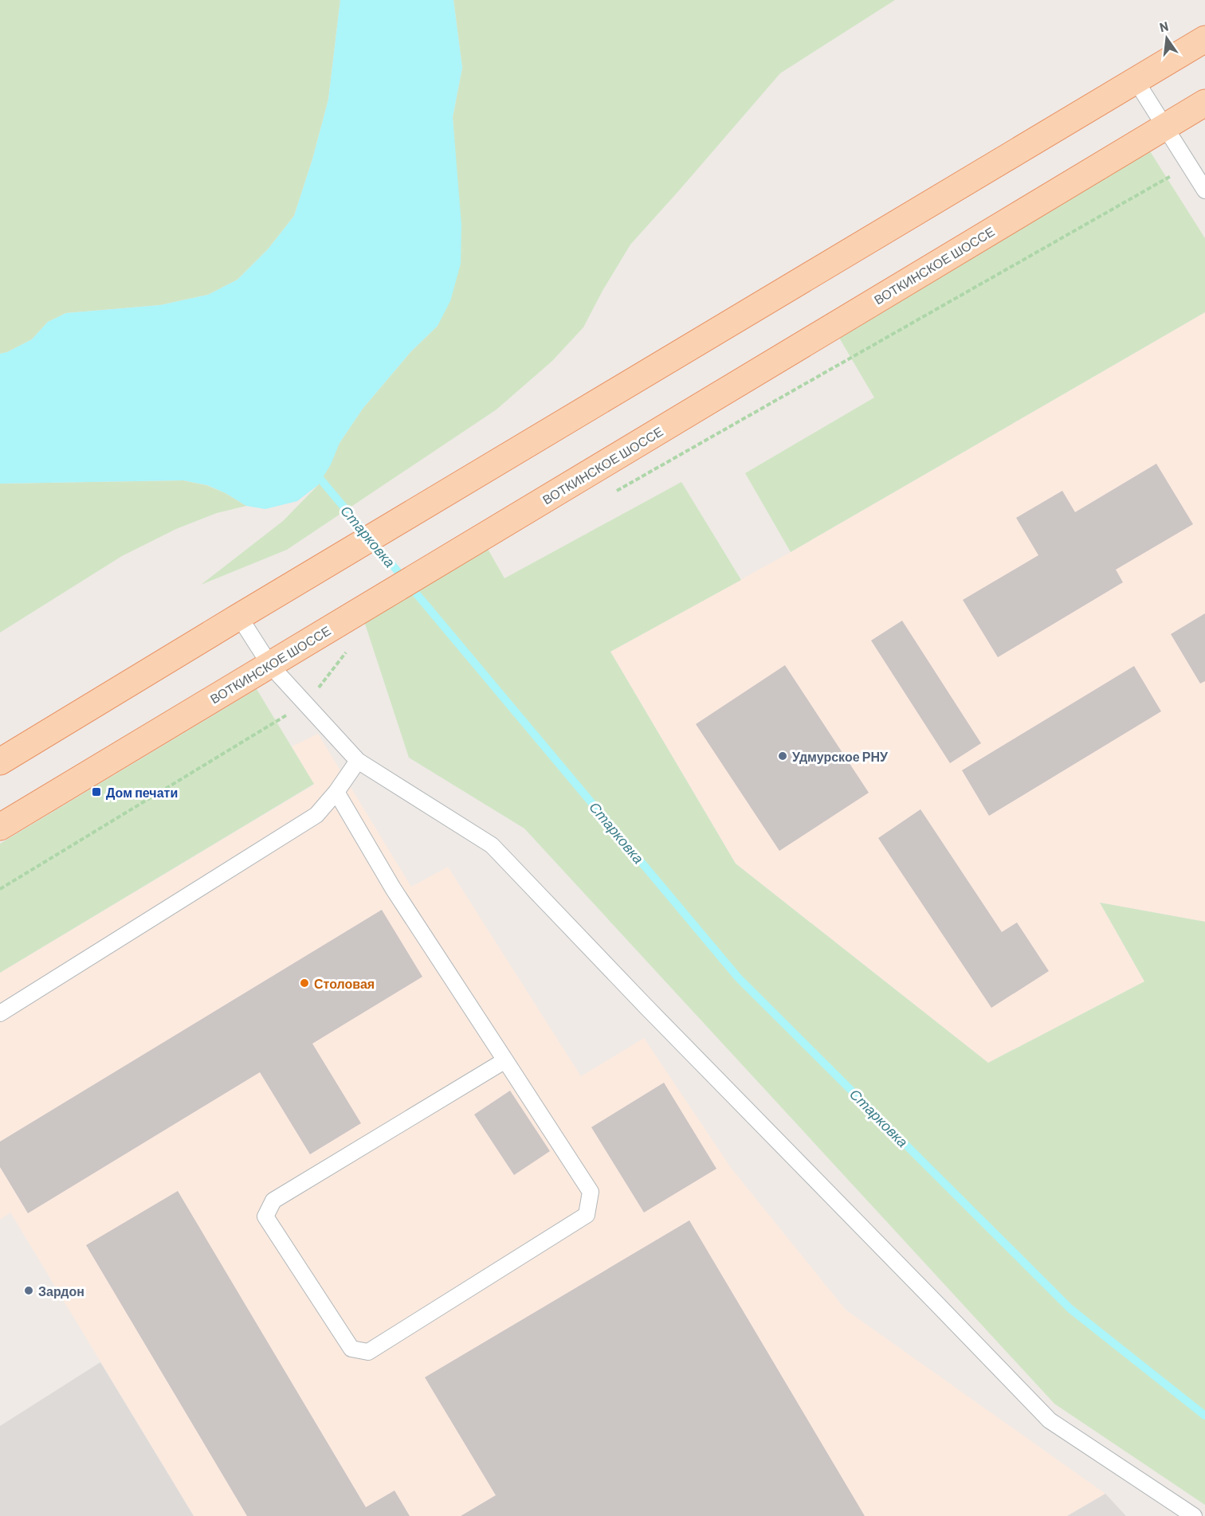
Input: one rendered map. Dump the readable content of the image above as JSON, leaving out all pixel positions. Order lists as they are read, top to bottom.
{
  "streets": {
    "main road": ["ВОТКИНСКОЕ ШОССЕ"]
  },
  "water": ["Старковка"],
  "places": {
    "other": ["Удмурское РНУ", "Столовая", "Зардон"],
    "transit": ["Дом печати"]
  },
  "north": "top"
}
